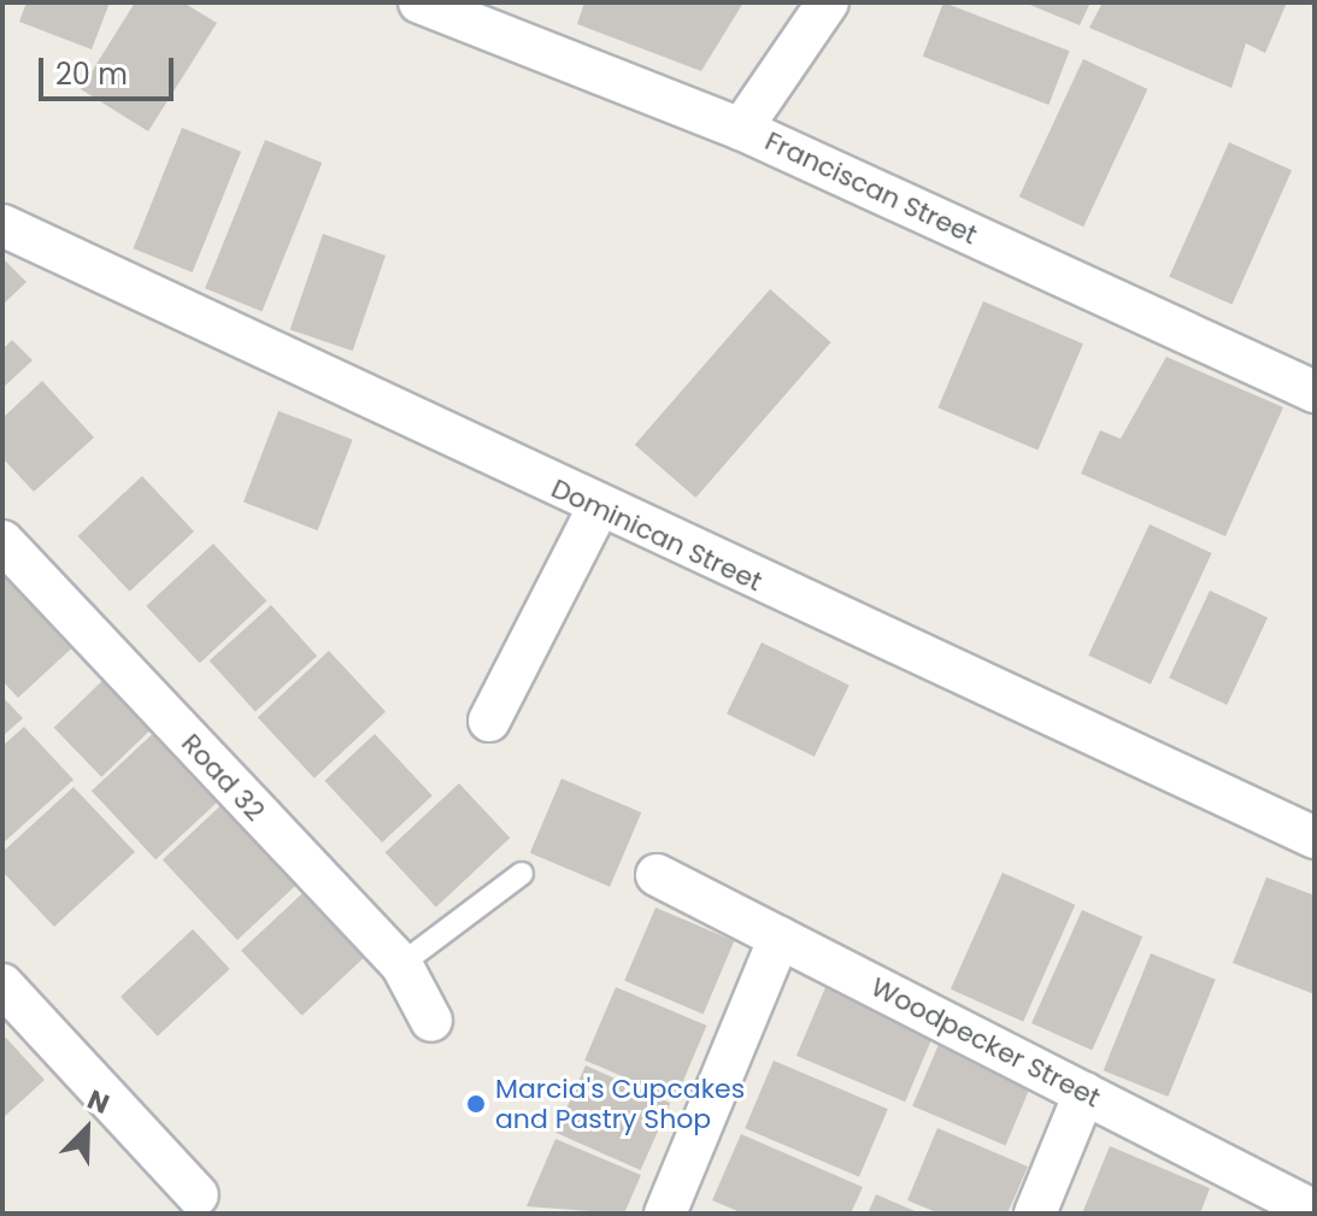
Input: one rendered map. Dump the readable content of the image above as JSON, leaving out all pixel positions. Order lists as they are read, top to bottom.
{
  "streets": {
    "street": [
      "Franciscan Street",
      "Dominican Street",
      "Road 32",
      "Woodpecker Street"
    ]
  },
  "places": ["Marcia's Cupcakes and Pastry Shop"],
  "scale_bar": "20 m",
  "north": "top right"
}
